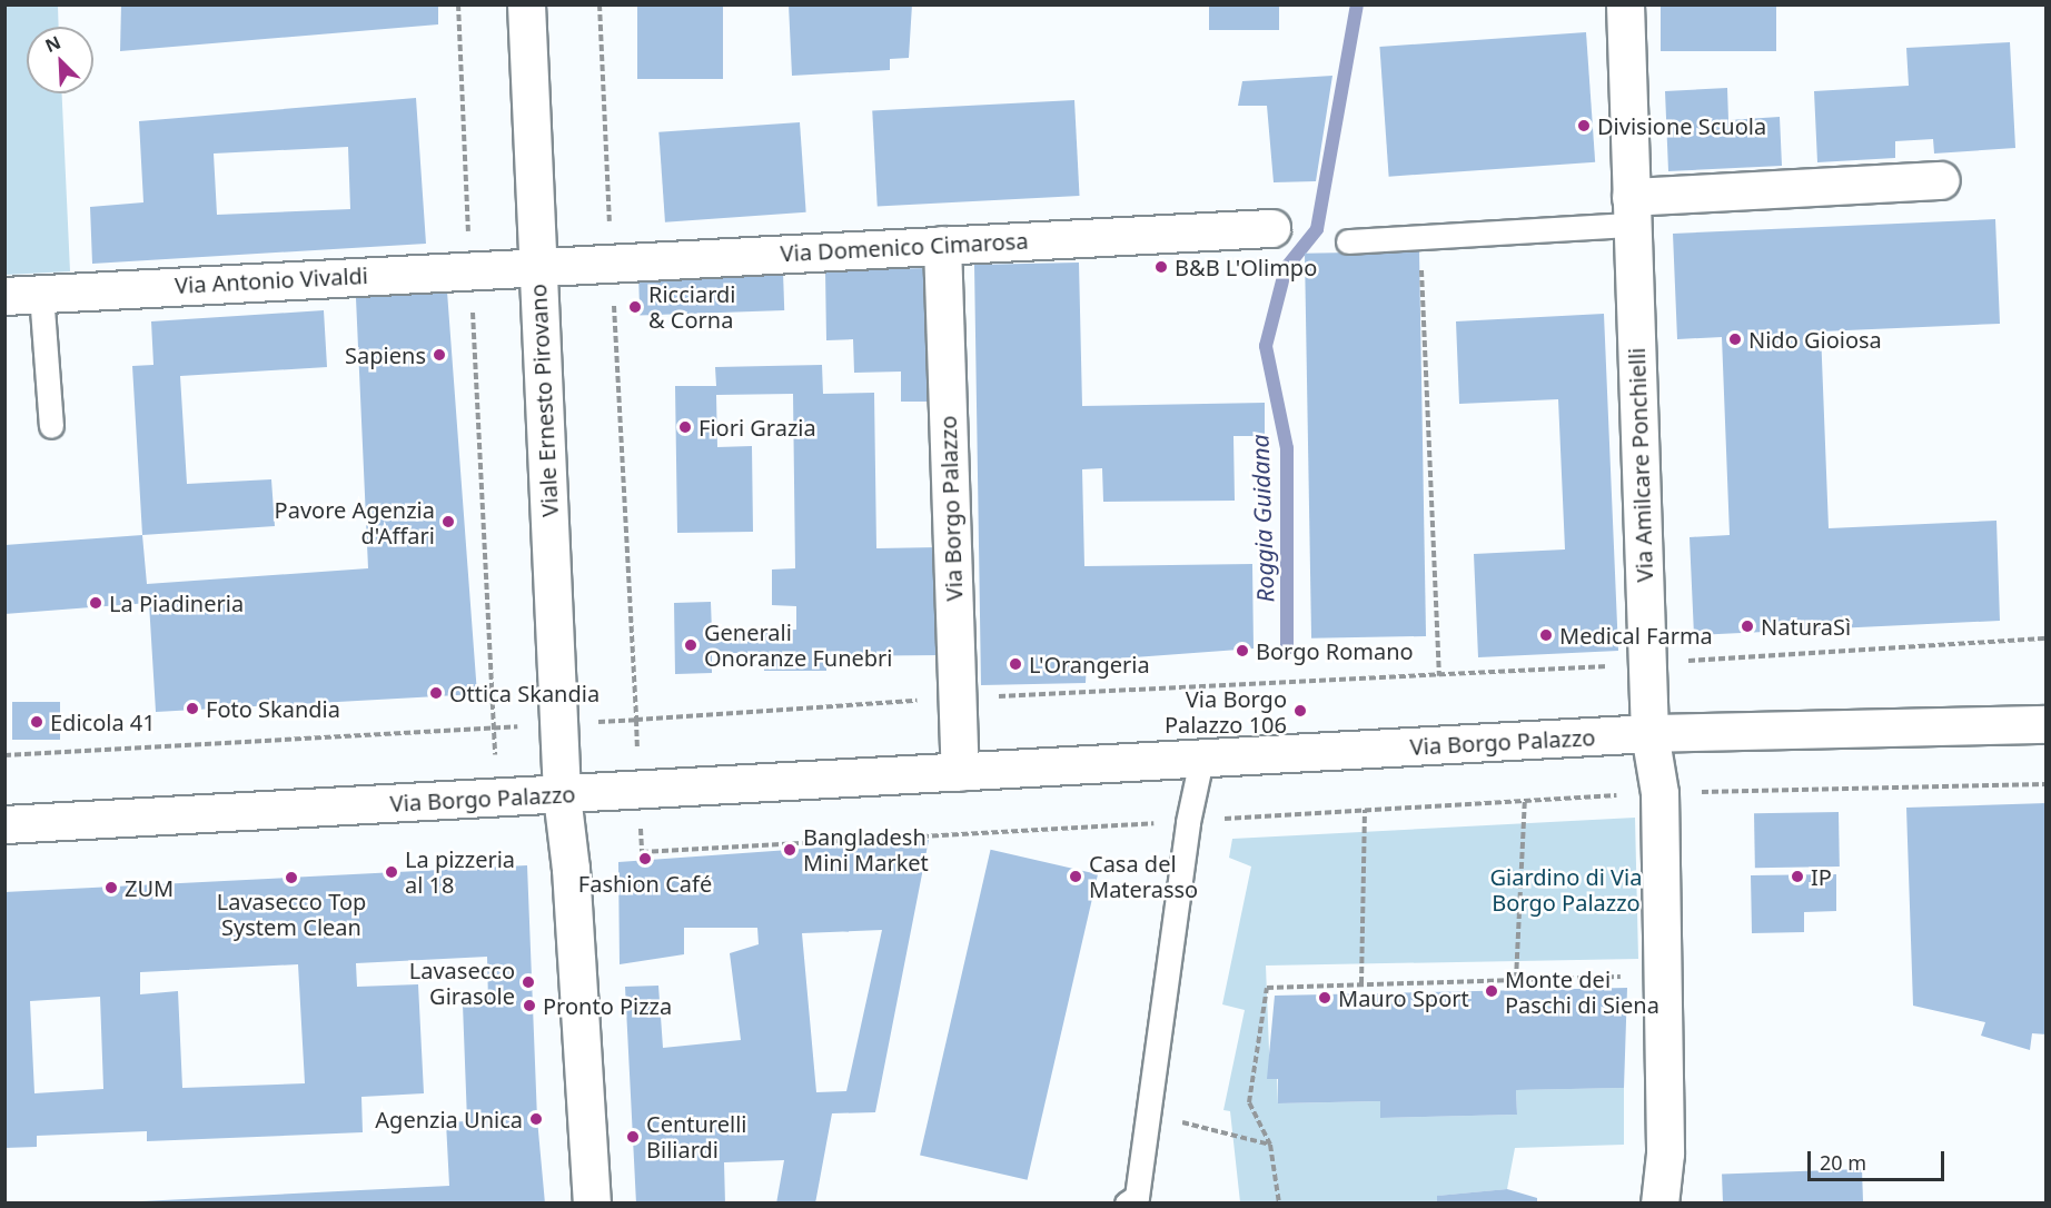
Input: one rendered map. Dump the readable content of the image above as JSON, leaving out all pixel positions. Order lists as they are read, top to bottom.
{
  "streets": {
    "street": [
      "Via Domenico Cimarosa",
      "Via Antonio Vivaldi",
      "Viale Ernesto Pirovano",
      "Via Amilcare Ponchielli",
      "Via Borgo Palazzo"
    ]
  },
  "crossings": [
    ["Via Domenico Cimarosa", "Via Antonio Vivaldi"],
    ["Via Domenico Cimarosa", "Viale Ernesto Pirovano"],
    ["Via Domenico Cimarosa", "Via Borgo Palazzo"],
    ["Via Antonio Vivaldi", "Viale Ernesto Pirovano"],
    ["Viale Ernesto Pirovano", "Via Borgo Palazzo"],
    ["Via Amilcare Ponchielli", "Via Borgo Palazzo"]
  ],
  "water": ["Roggia Guidana"],
  "parks": ["Giardino di Via Borgo Palazzo"],
  "places": [
    "Divisione Scuola",
    "B&B L'Olimpo",
    "Ricciardi & Corna",
    "Nido Gioiosa",
    "Sapiens",
    "Fiori Grazia",
    "Pavore Agenzia d'Affari",
    "La Piadineria",
    "NaturaSì",
    "Medical Farma",
    "Generali Onoranze Funebri",
    "Borgo Romano",
    "L'Orangeria",
    "Ottica Skandia",
    "Foto Skandia",
    "Via Borgo Palazzo 106",
    "Edicola 41",
    "Bangladesh Mini Market",
    "Fashion Café",
    "La pizzeria al 18",
    "Casa del Materasso",
    "IP",
    "Lavasecco Top System Clean",
    "ZUM",
    "Lavasecco Girasole",
    "Monte dei Paschi di Siena",
    "Mauro Sport",
    "Pronto Pizza",
    "Agenzia Unica",
    "Centurelli Biliardi"
  ],
  "scale_bar": "20 m",
  "north": "top left"
}
